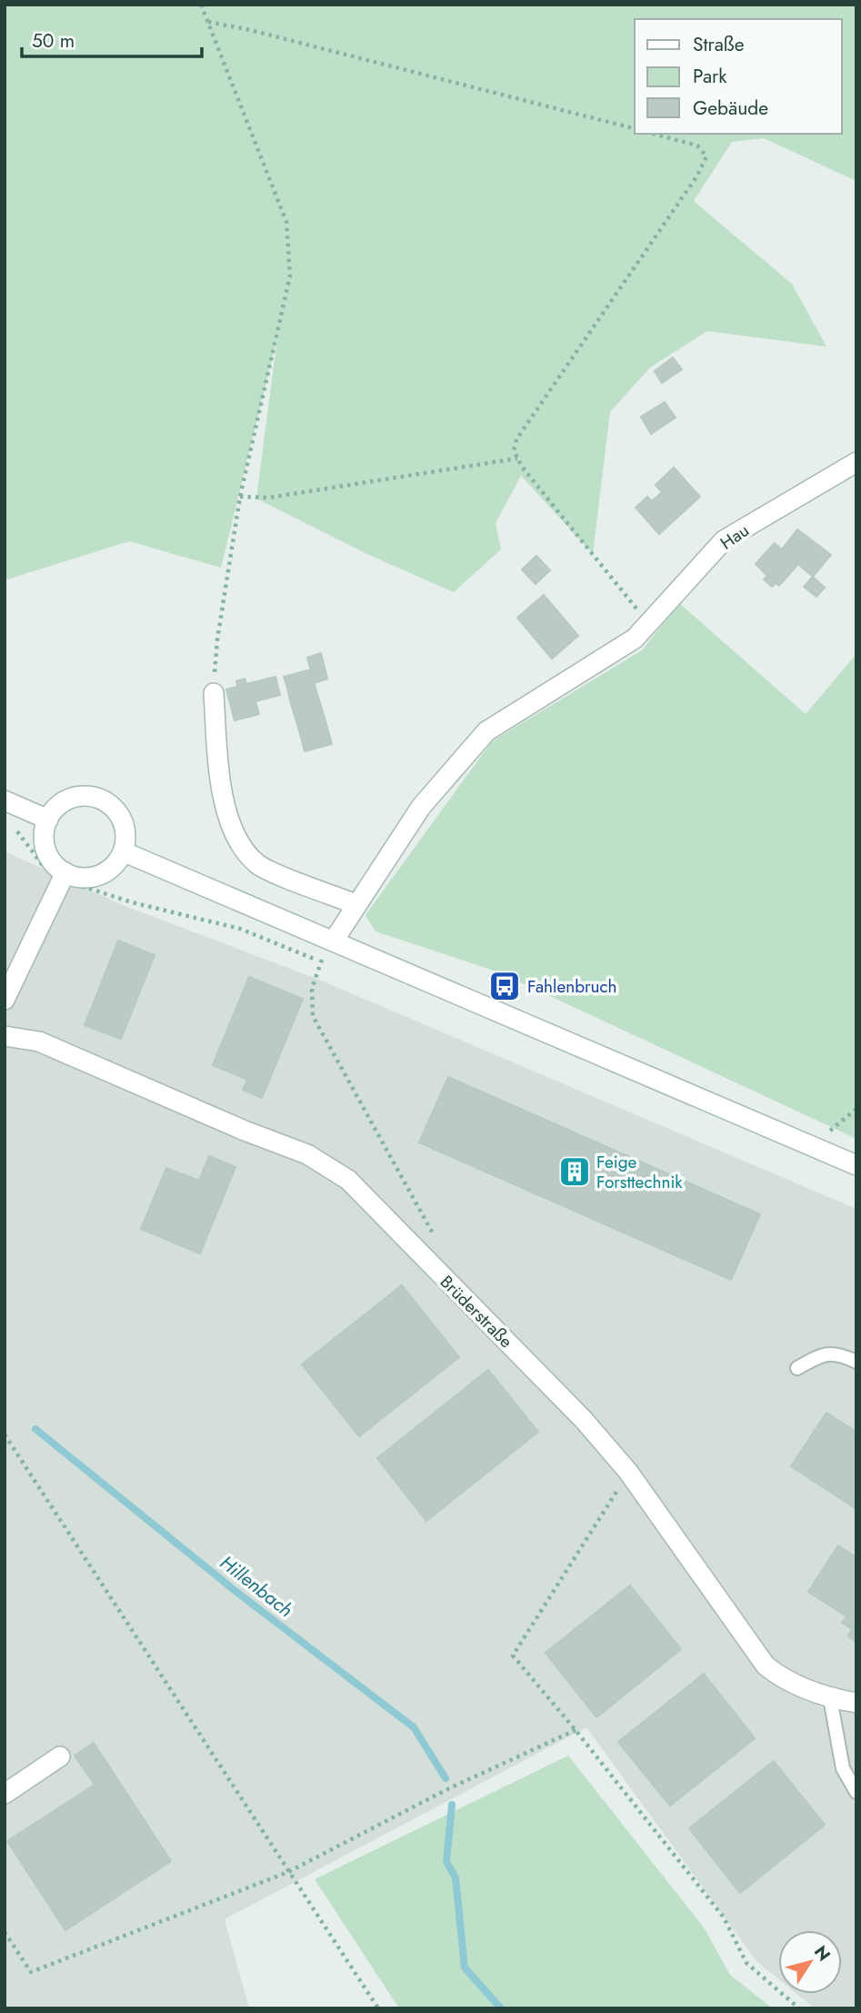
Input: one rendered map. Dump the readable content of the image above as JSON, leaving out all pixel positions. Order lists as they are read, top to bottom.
{
  "streets": {
    "street": ["Hau", "Brüderstraße"]
  },
  "water": ["Hillenbach"],
  "places": {
    "bus stop": ["Fahlenbruch"],
    "building": ["Feige Forsttechnik"]
  },
  "legend": ["Straße", "Park", "Gebäude"],
  "scale_bar": "50 m",
  "north": "top right"
}
